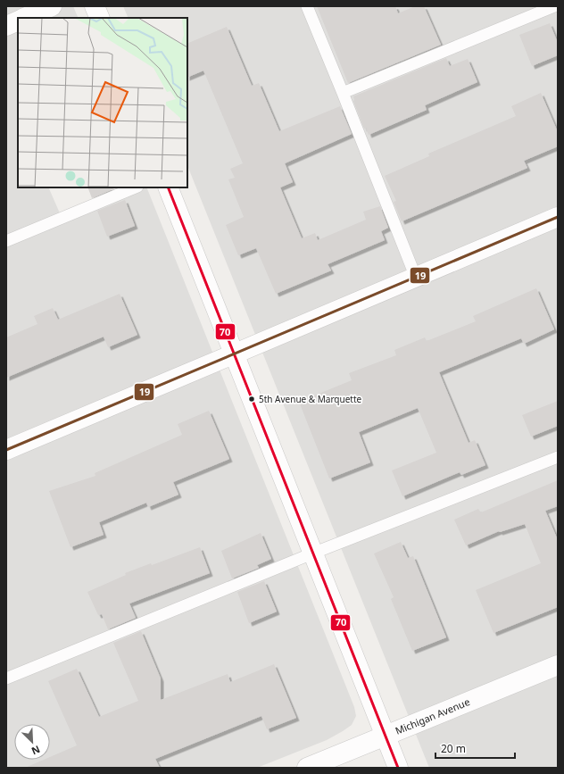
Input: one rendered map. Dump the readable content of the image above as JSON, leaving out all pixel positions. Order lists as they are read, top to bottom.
{
  "streets": {
    "street": ["Michigan Avenue"]
  },
  "places": ["5th Avenue & Marquette"],
  "lines": ["transit line 70", "transit line 19"],
  "scale_bar": "20 m",
  "north": "bottom right"
}
